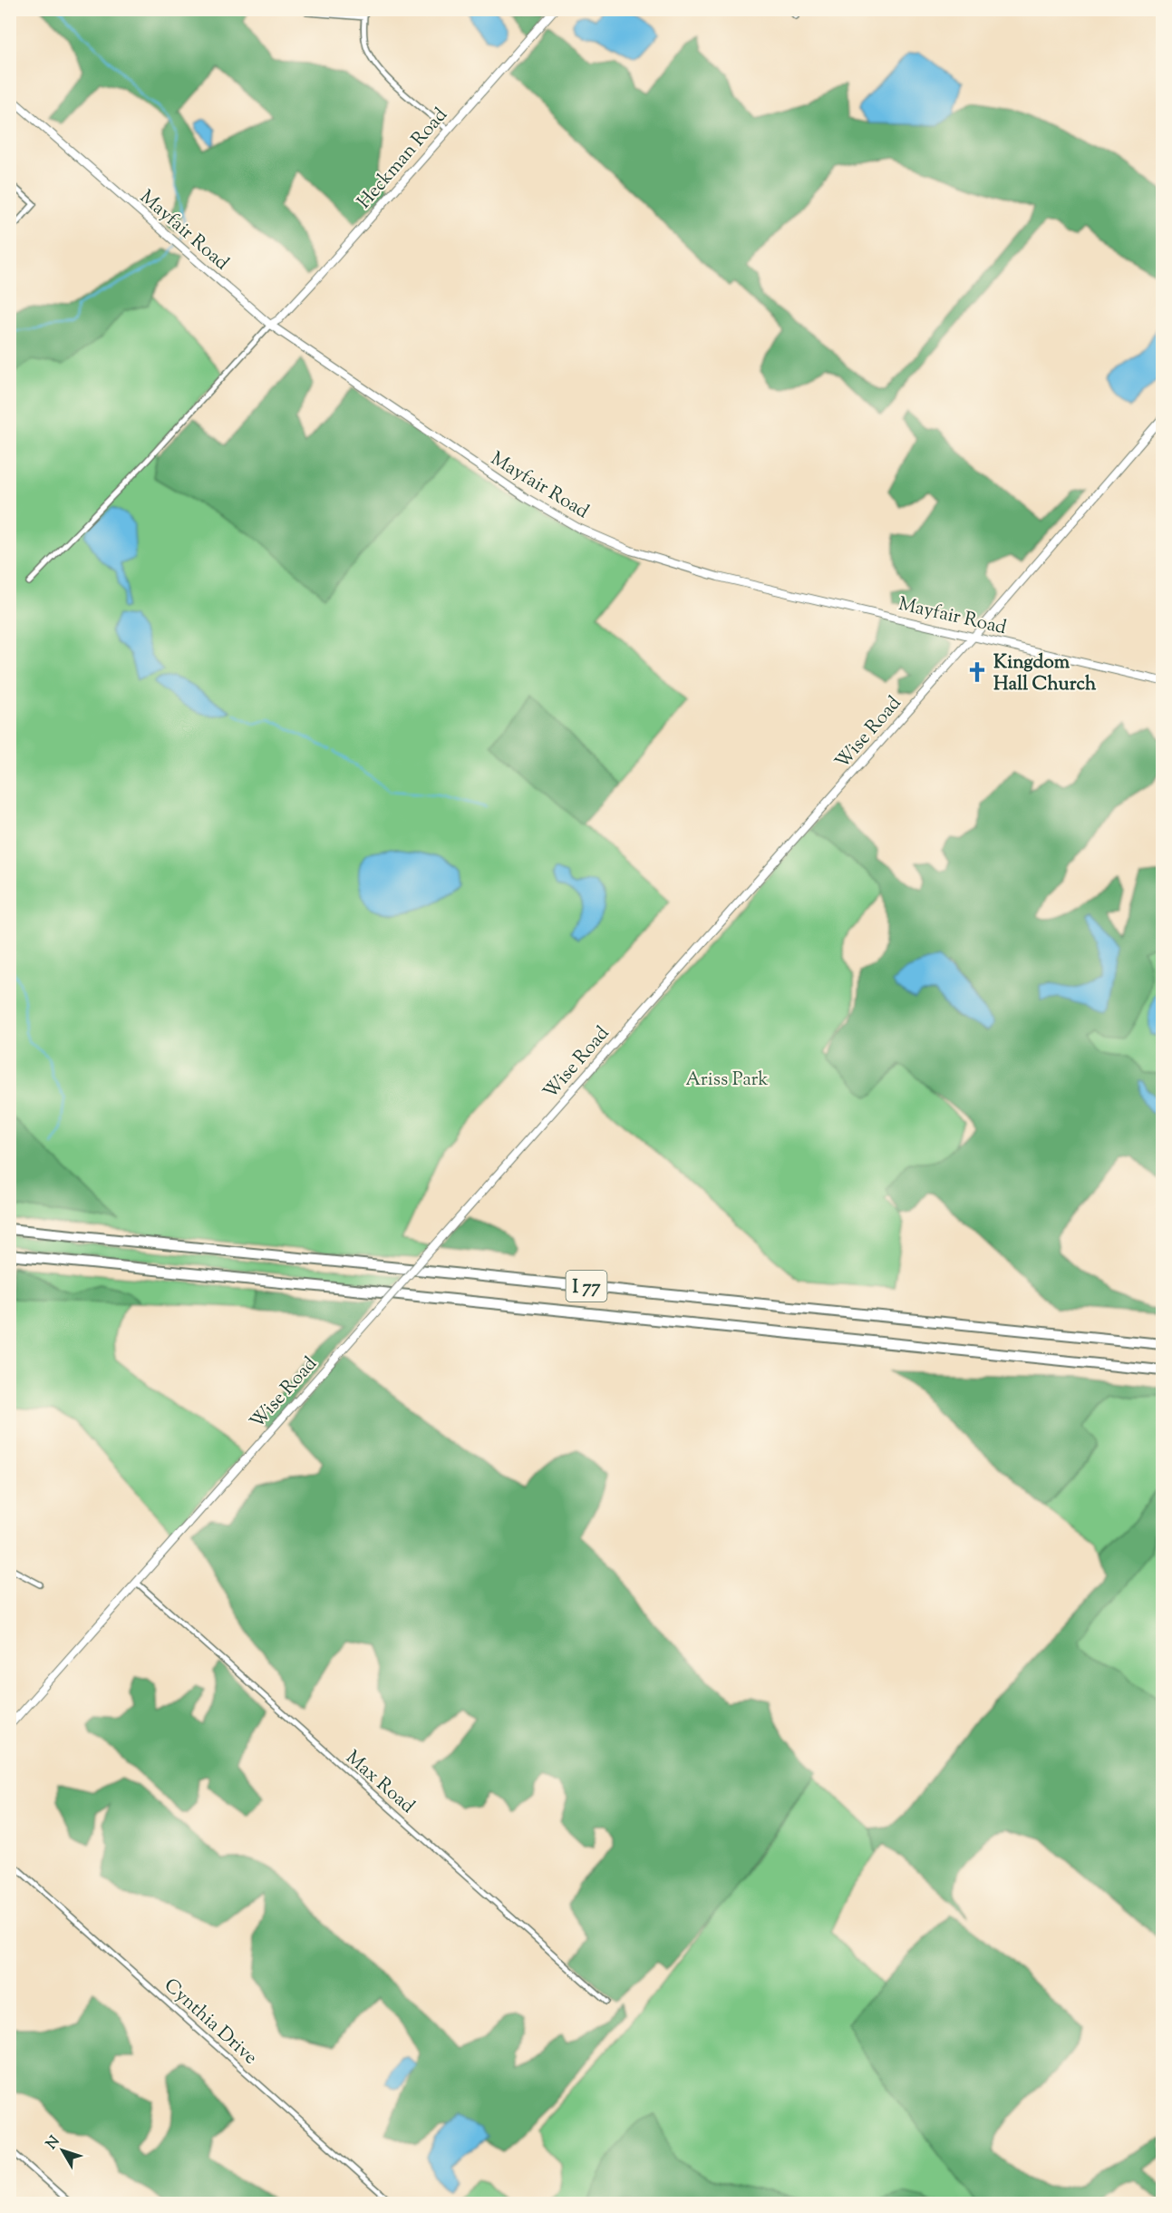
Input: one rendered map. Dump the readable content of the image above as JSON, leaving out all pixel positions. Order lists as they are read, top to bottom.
{
  "streets": {
    "highway": ["I 77"],
    "street": [
      "Heckman Road",
      "Mayfair Road",
      "Wise Road",
      "Max Road",
      "Cynthia Drive"
    ]
  },
  "crossings": [
    ["Heckman Road", "Mayfair Road"],
    ["Mayfair Road", "Wise Road"],
    ["Wise Road", "Max Road"]
  ],
  "parks": ["Ariss Park"],
  "places": {
    "church": ["Kingdom Hall Church"]
  },
  "north": "top left"
}
